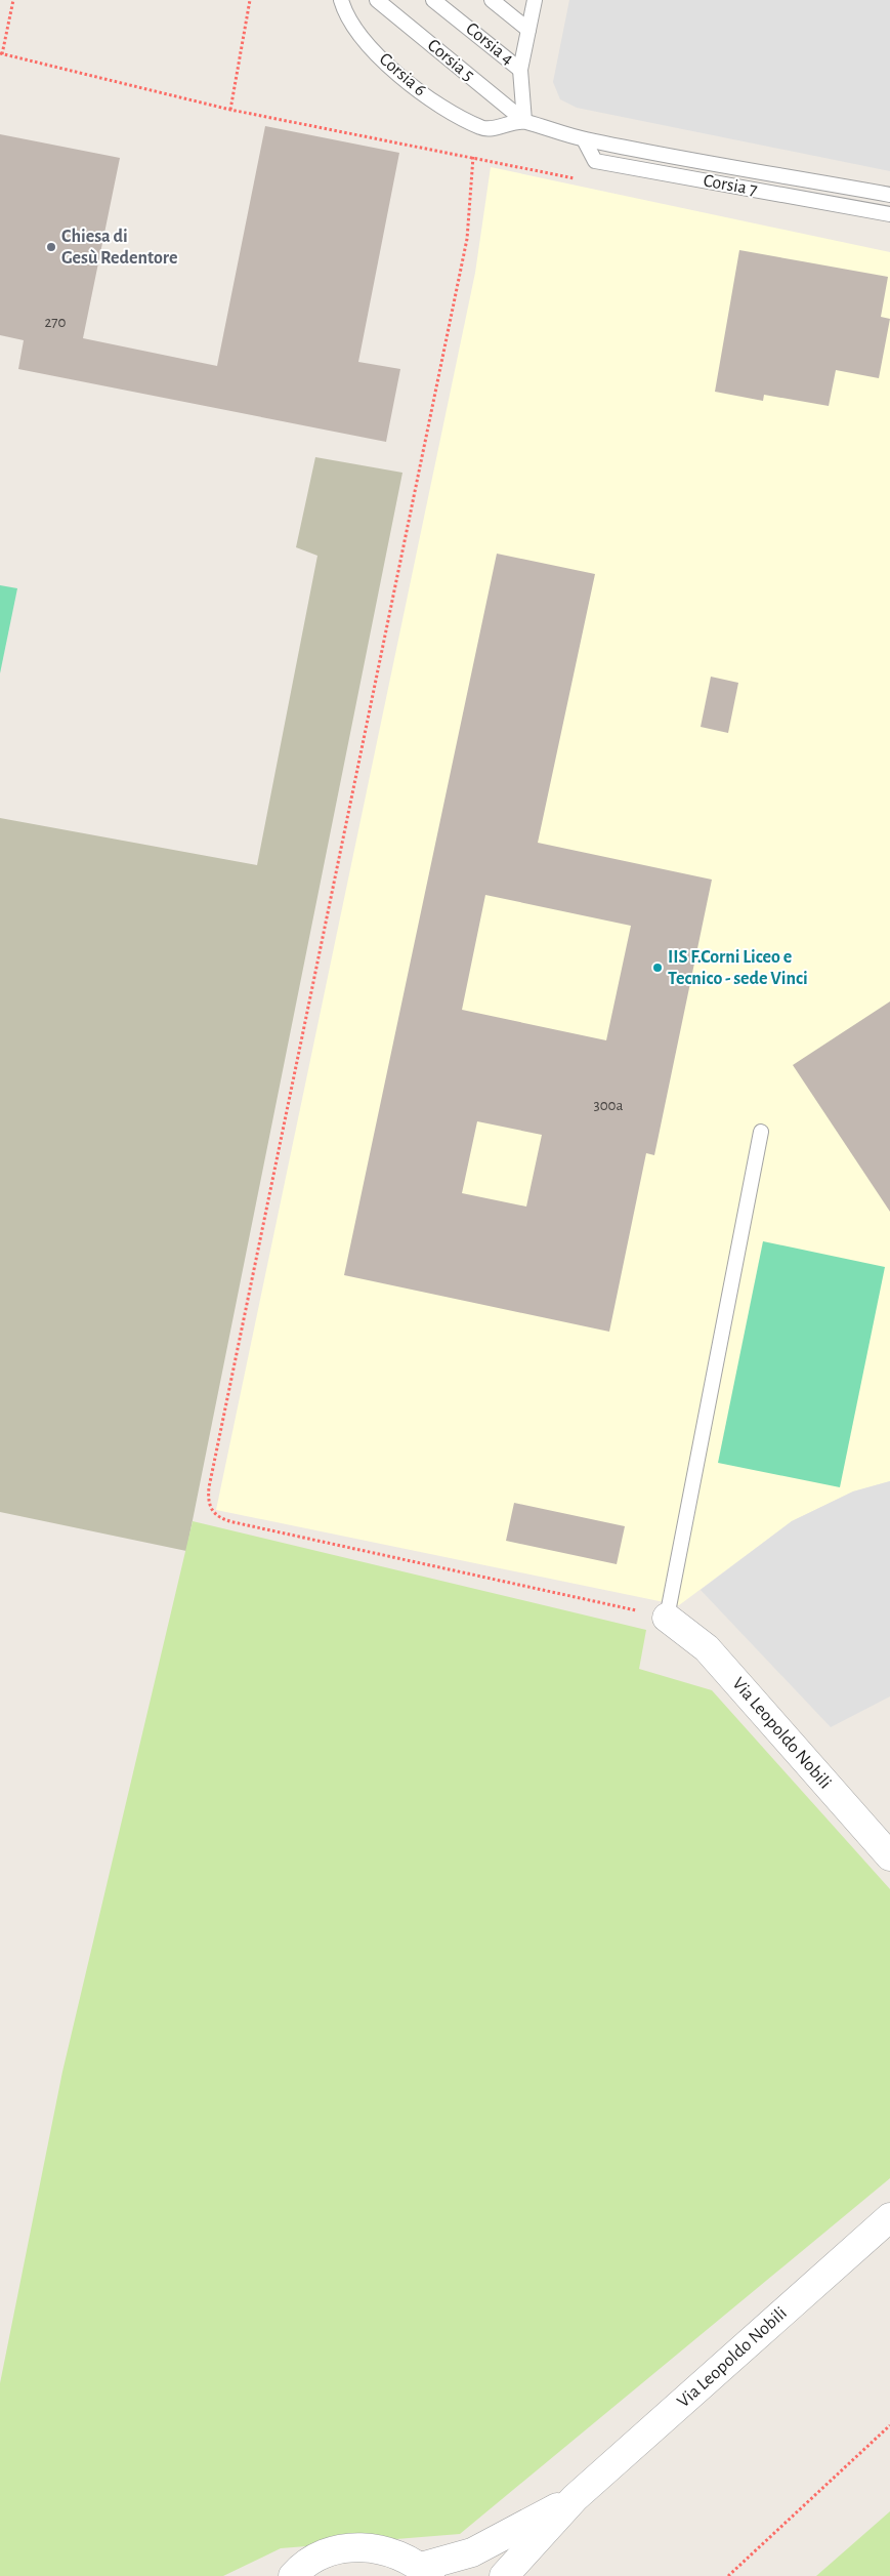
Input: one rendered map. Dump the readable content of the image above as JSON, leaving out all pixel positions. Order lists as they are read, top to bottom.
{
  "streets": {
    "street": ["Via Leopoldo Nobili"],
    "lane": [
      "Corsia 4",
      "Corsia 5",
      "Corsia 6",
      "Corsia 7"
    ]
  },
  "crossings": [
    ["Corsia 5", "Corsia 6"]
  ],
  "places": ["Chiesa di Gesù Redentore", "IIS F.Corni Liceo e Tecnico - sede Vinci"],
  "house_numbers": ["270", "300a"]
}
